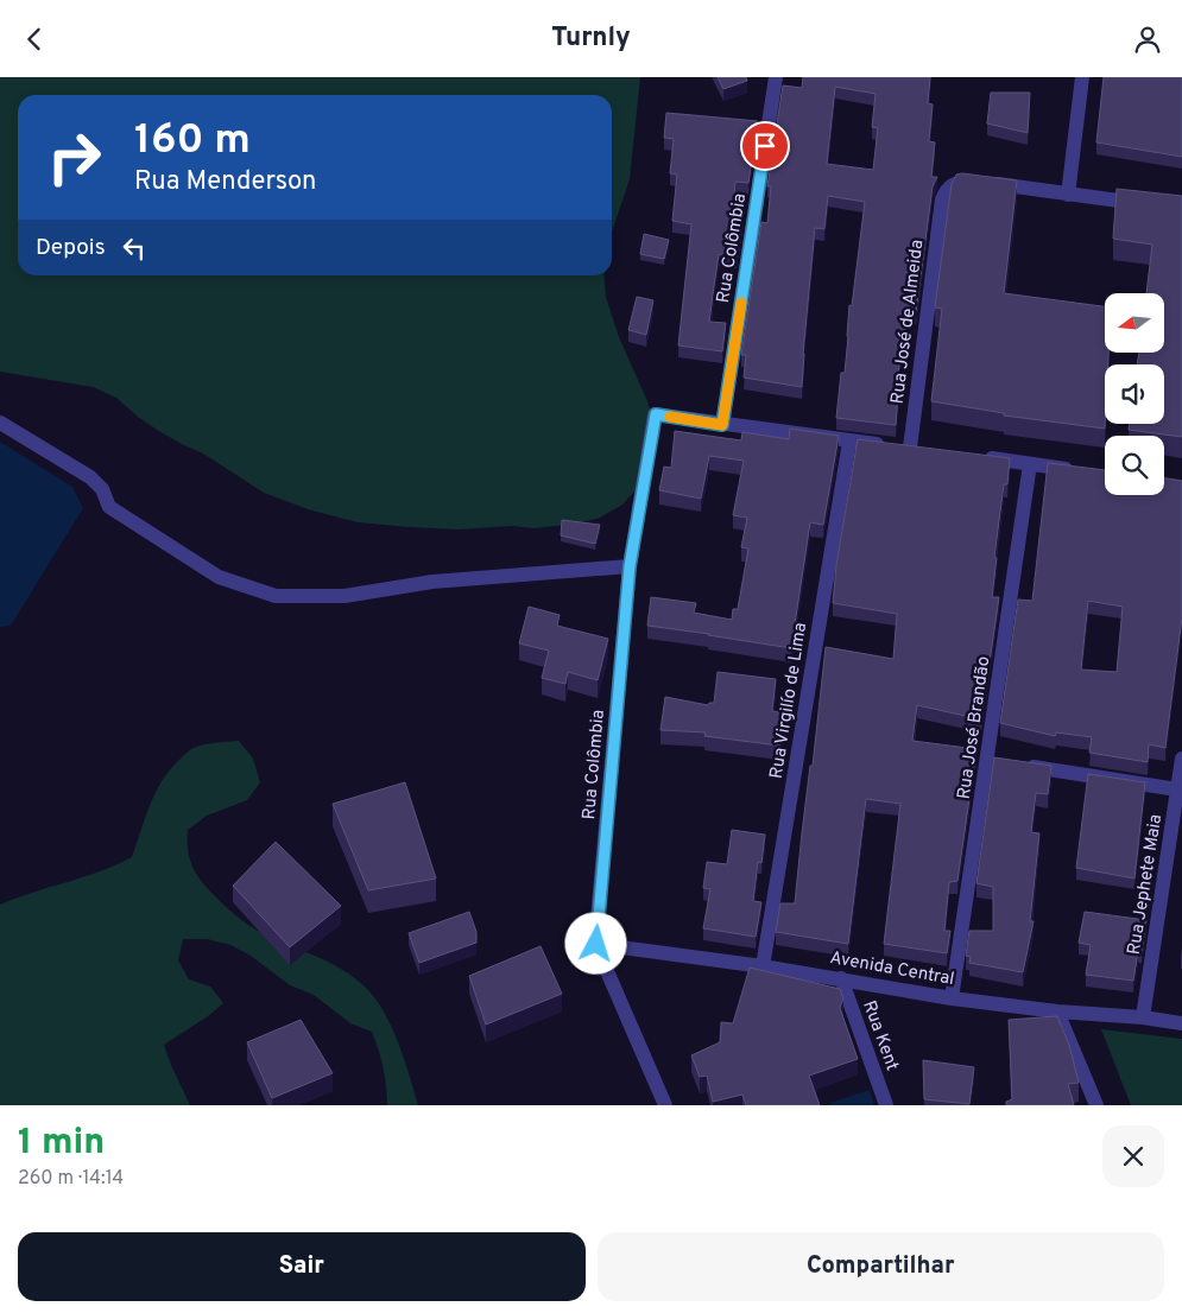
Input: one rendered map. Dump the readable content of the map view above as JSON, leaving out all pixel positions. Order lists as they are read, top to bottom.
{
  "streets": {
    "street": [
      "Rua Colômbia",
      "Rua José de Almeida",
      "Rua Virgilío de Lima",
      "Rua José Brandão",
      "Rua Jephete Maia",
      "Avenida Central",
      "Rua Kent"
    ]
  },
  "crossings": [
    ["Rua Colômbia", "Avenida Central"],
    ["Rua José de Almeida", "Rua Virgilío de Lima"],
    ["Rua Virgilío de Lima", "Avenida Central"],
    ["Rua José Brandão", "Avenida Central"],
    ["Rua Jephete Maia", "Avenida Central"],
    ["Avenida Central", "Rua Kent"]
  ],
  "north": "left",
  "page": {
    "header": "Turnly",
    "turn": ["160 m", "Rua Menderson"],
    "then": "Depois",
    "heading": ["1 min", "260 m · 14:14"],
    "buttons": ["Sair", "Compartilhar"]
  }
}
